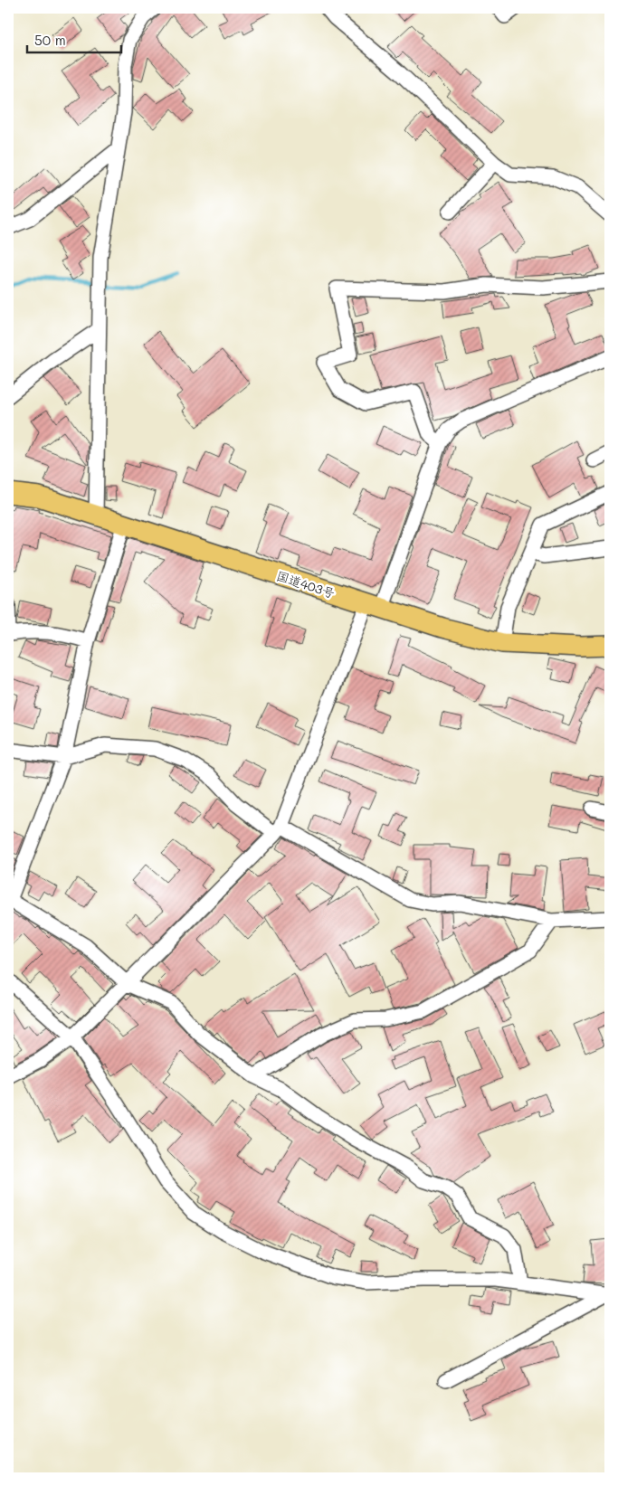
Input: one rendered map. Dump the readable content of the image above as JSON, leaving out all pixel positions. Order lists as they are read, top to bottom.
{
  "streets": {
    "highway": ["国道403号"]
  },
  "scale_bar": "50 m"
}
